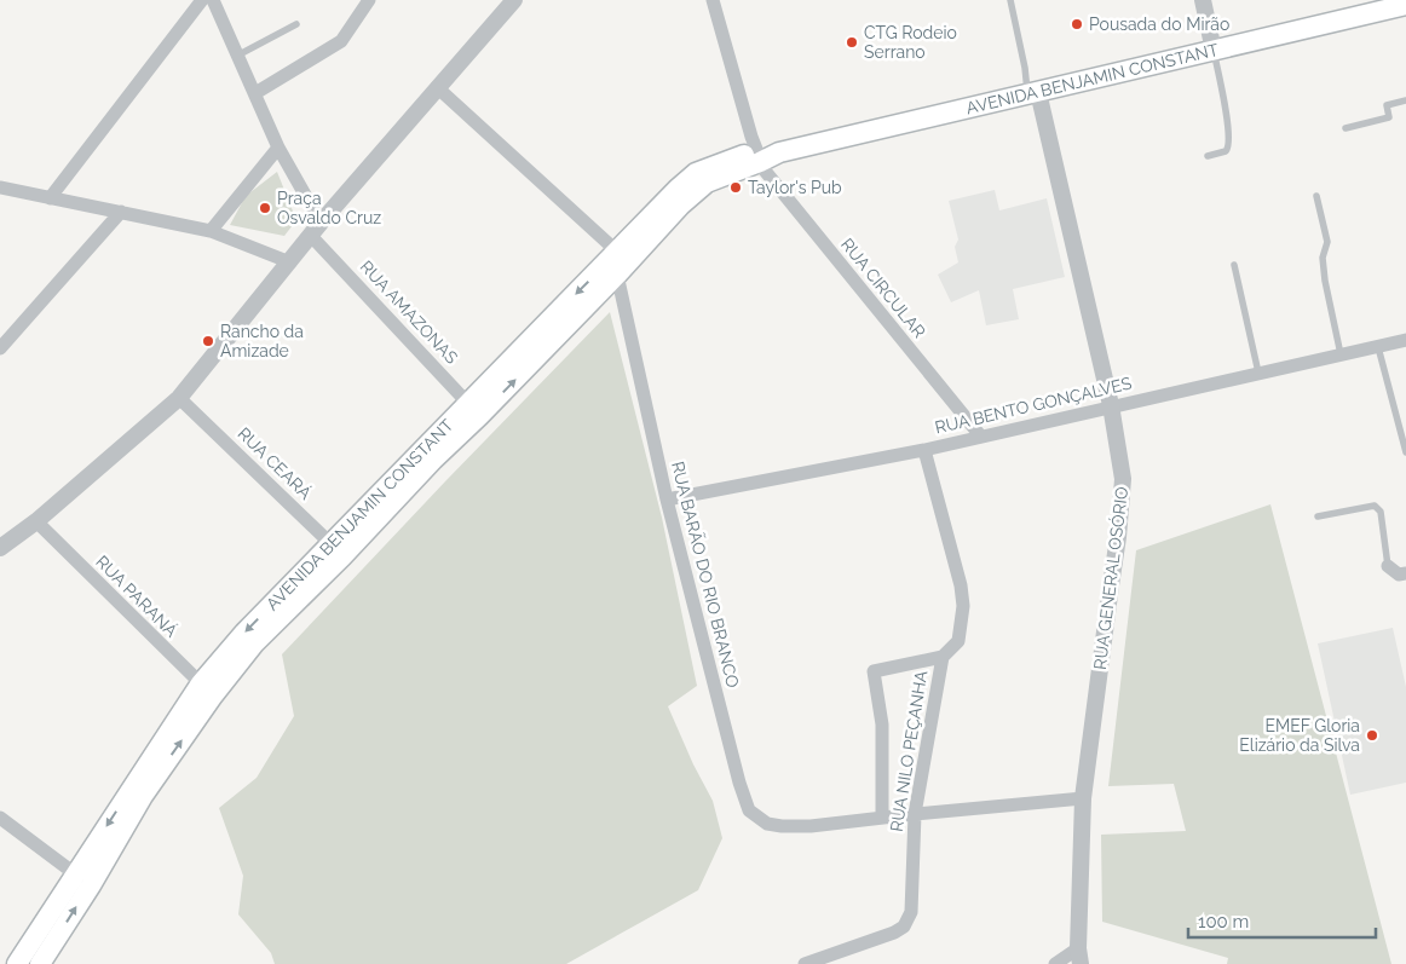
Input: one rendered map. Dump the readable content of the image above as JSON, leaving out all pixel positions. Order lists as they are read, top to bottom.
{
  "streets": {
    "main road": ["AVENIDA BENJAMIN CONSTANT"],
    "street": [
      "RUA CIRCULAR",
      "RUA AMAZONAS",
      "RUA BENTO GONÇALVES",
      "RUA CEARÁ",
      "RUA BARÃO DO RIO BRANCO",
      "RUA GENERAL OSÓRIO",
      "RUA PARANÁ",
      "RUA NILO PEÇANHA"
    ]
  },
  "crossings": [
    ["AVENIDA BENJAMIN CONSTANT", "RUA CIRCULAR"],
    ["AVENIDA BENJAMIN CONSTANT", "RUA AMAZONAS"],
    ["AVENIDA BENJAMIN CONSTANT", "RUA CEARÁ"],
    ["AVENIDA BENJAMIN CONSTANT", "RUA BARÃO DO RIO BRANCO"],
    ["AVENIDA BENJAMIN CONSTANT", "RUA GENERAL OSÓRIO"],
    ["AVENIDA BENJAMIN CONSTANT", "RUA PARANÁ"],
    ["RUA CIRCULAR", "RUA BENTO GONÇALVES"],
    ["RUA BENTO GONÇALVES", "RUA BARÃO DO RIO BRANCO"],
    ["RUA BENTO GONÇALVES", "RUA GENERAL OSÓRIO"],
    ["RUA BENTO GONÇALVES", "RUA NILO PEÇANHA"],
    ["RUA BARÃO DO RIO BRANCO", "RUA GENERAL OSÓRIO"],
    ["RUA BARÃO DO RIO BRANCO", "RUA NILO PEÇANHA"]
  ],
  "places": [
    "Pousada do Mirão",
    "CTG Rodeio Serrano",
    "Taylor's Pub",
    "Praça Osvaldo Cruz",
    "Rancho da Amizade",
    "EMEF Gloria Elizário da Silva"
  ],
  "scale_bar": "100 m"
}
